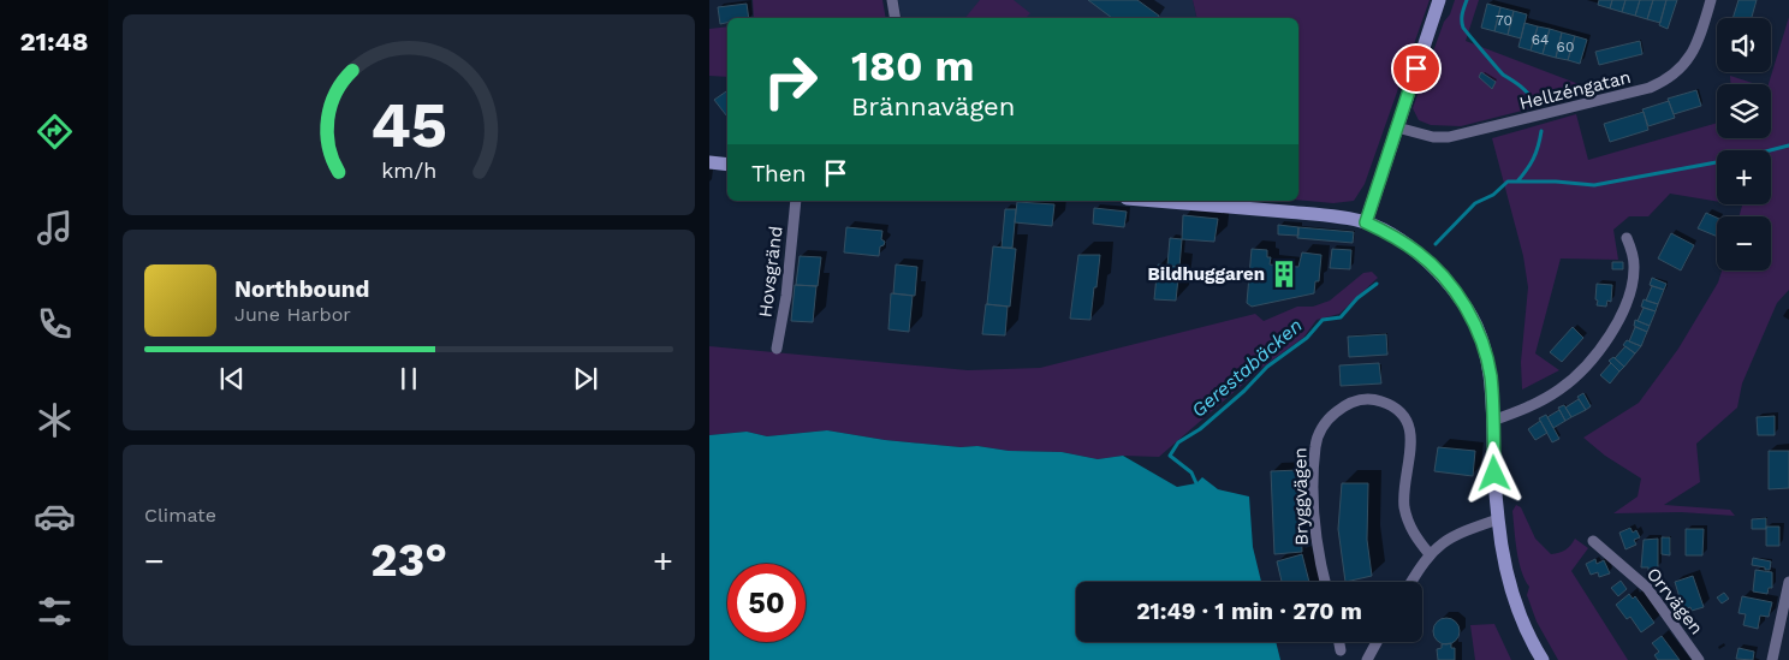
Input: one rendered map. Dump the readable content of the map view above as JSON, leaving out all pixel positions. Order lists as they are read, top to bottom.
{
  "streets": {
    "street": [
      "Hellzéngatan",
      "Hovsgränd",
      "Bryggvägen",
      "Orrvägen"
    ]
  },
  "water": ["Gerestabäcken"],
  "places": {
    "building": ["Bildhuggaren"]
  },
  "house_numbers": ["70", "64", "60"],
  "page": {
    "tabs": "21:48",
    "map_buttons": ["+", "−"],
    "turn": ["180 m", "Brännavägen"],
    "then": "Then",
    "song": ["Northbound", "June Harbor"],
    "tile": "Climate",
    "heat": ["−", "23°", "+"],
    "limit": "50",
    "trip": "21:49 · 1 min · 270 m",
    "gauge": ["45", "km/h"]
  }
}
